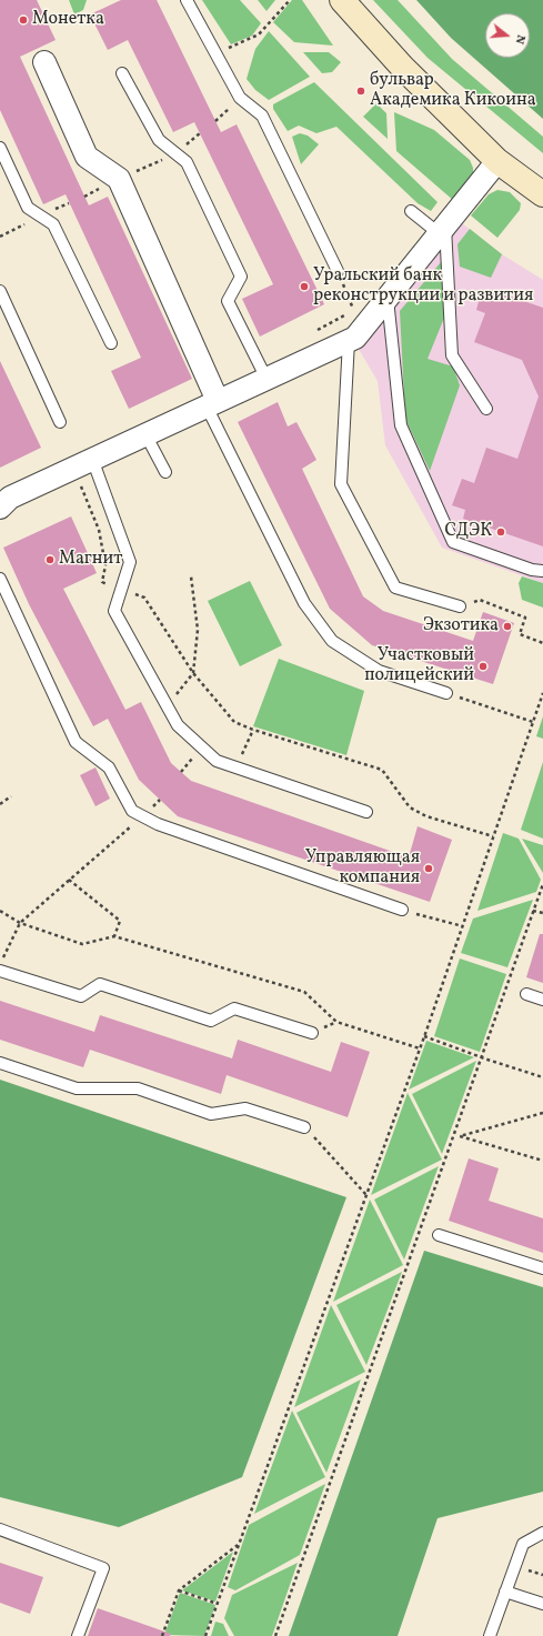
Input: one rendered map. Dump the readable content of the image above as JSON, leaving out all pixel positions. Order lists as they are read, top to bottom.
{
  "places": [
    "Монетка",
    "бульвар Академика Кикоина",
    "Уральский банк реконструкции и развития",
    "СДЭК",
    "Магнит",
    "Экзотика",
    "Участковый полицейский",
    "Управляющая компания"
  ],
  "north": "right"
}
